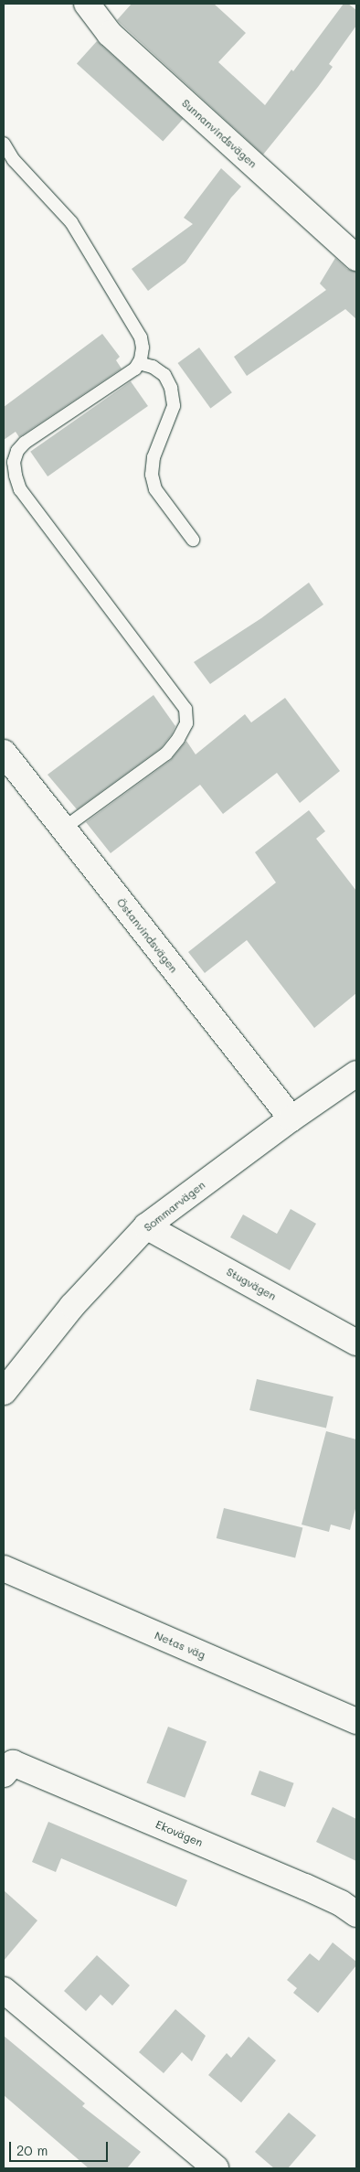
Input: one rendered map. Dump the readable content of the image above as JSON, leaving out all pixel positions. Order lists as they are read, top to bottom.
{
  "streets": {
    "street": [
      "Sunnanvindsvägen",
      "Östanvindsvägen",
      "Sommarvägen",
      "Stugvägen",
      "Netas väg",
      "Ekovägen"
    ]
  },
  "crossings": [
    ["Östanvindsvägen", "Sommarvägen"],
    ["Sommarvägen", "Stugvägen"]
  ],
  "scale_bar": "20 m"
}
